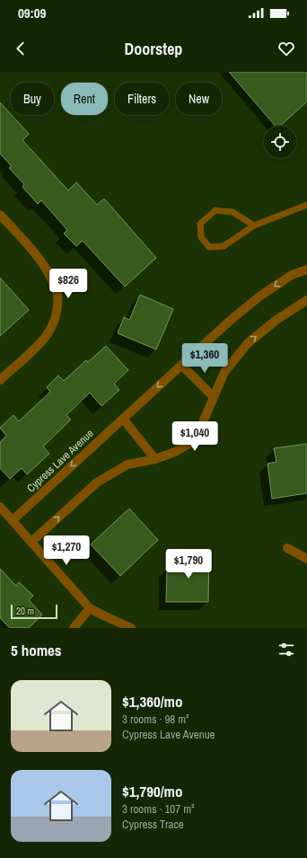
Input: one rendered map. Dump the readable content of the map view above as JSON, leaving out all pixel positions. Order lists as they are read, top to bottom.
{
  "streets": {
    "street": ["Cypress Lave Avenue"]
  },
  "scale_bar": "20 m",
  "page": {
    "status": "09:09",
    "header": "Doorstep",
    "chip": [
      "Buy",
      "Rent",
      "Filters",
      "New"
    ],
    "price": [
      "$826",
      "$1,360",
      "$1,040",
      "$1,270",
      "$1,790"
    ],
    "scale": "20 m",
    "heading": "5 homes",
    "list": [
      {
        "name": "$1,360/mo",
        "note": "3 rooms · 98 m² · Cypress Lave Avenue"
      },
      {
        "name": "$1,790/mo",
        "note": "3 rooms · 107 m² · Cypress Trace"
      }
    ]
  }
}
